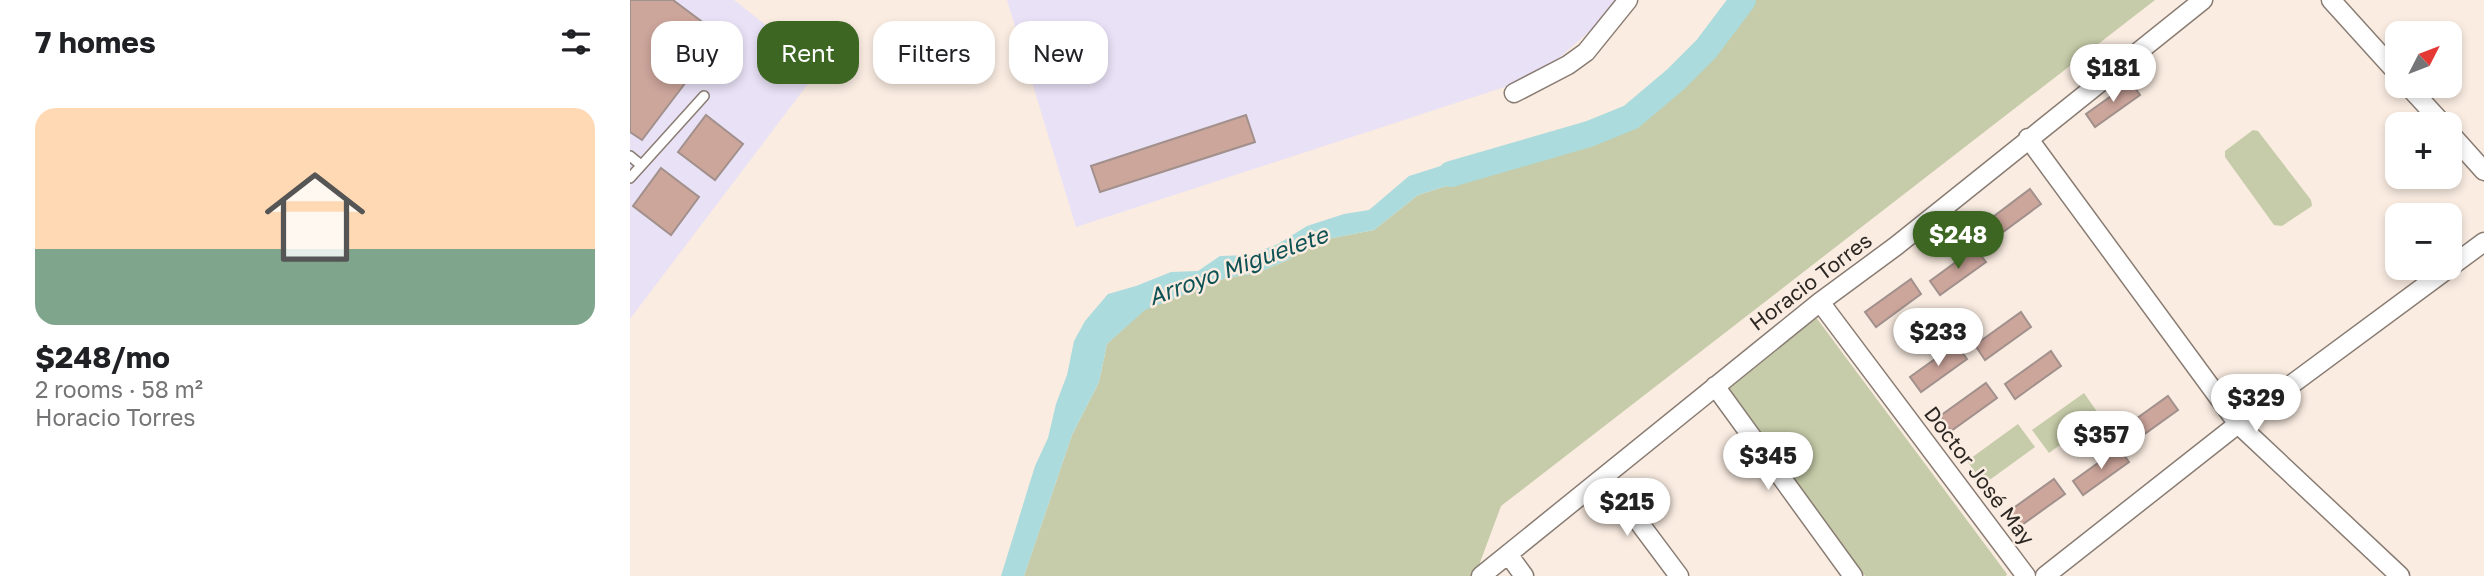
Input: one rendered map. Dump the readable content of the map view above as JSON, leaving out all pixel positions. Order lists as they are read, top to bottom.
{
  "streets": {
    "street": ["Horacio Torres", "Doctor José May"]
  },
  "crossings": [
    ["Horacio Torres", "Doctor José May"]
  ],
  "water": ["Arroyo Miguelete"],
  "north": "top right",
  "page": {
    "heading": "7 homes",
    "map_buttons": ["+", "−"],
    "chip": [
      "Buy",
      "Rent",
      "Filters",
      "New"
    ],
    "price": [
      "$181",
      "$248",
      "$233",
      "$329",
      "$357",
      "$345",
      "$215"
    ],
    "list": [
      {
        "name": "$248/mo",
        "note": "2 rooms · 58 m² · Horacio Torres"
      }
    ]
  }
}
